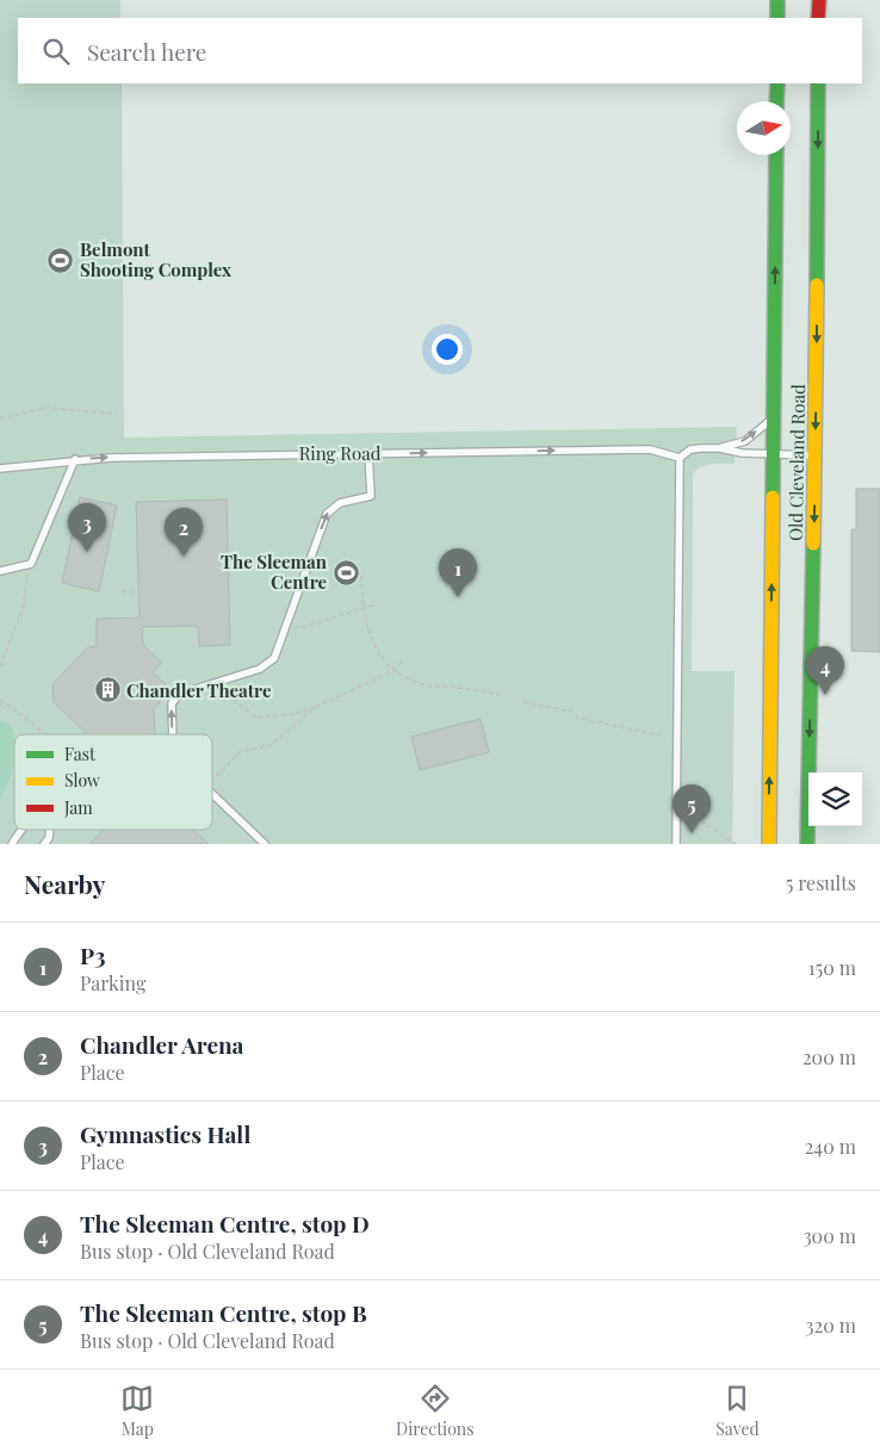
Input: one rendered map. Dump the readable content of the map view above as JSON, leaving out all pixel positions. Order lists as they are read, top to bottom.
{
  "streets": {
    "highway": ["Old Cleveland Road"],
    "lane": ["Ring Road"]
  },
  "one_way": ["Ring Road"],
  "places": {
    "sports": ["Belmont Shooting Complex", "The Sleeman Centre"],
    "building": ["Chandler Theatre"]
  },
  "legend": ["Fast", "Slow", "Jam"],
  "north": "right",
  "page": {
    "search": "Search here",
    "pins": [
      "3",
      "2",
      "1",
      "4",
      "5"
    ],
    "heading": ["Nearby", "5 results"],
    "list": [
      {
        "mark": "1",
        "name": "P3",
        "note": "Parking",
        "value": "150 m"
      },
      {
        "mark": "2",
        "name": "Chandler Arena",
        "note": "Place",
        "value": "200 m"
      },
      {
        "mark": "3",
        "name": "Gymnastics Hall",
        "note": "Place",
        "value": "240 m"
      },
      {
        "mark": "4",
        "name": "The Sleeman Centre, stop D",
        "note": "Bus stop · Old Cleveland Road",
        "value": "300 m"
      },
      {
        "mark": "5",
        "name": "The Sleeman Centre, stop B",
        "note": "Bus stop · Old Cleveland Road",
        "value": "320 m"
      }
    ],
    "nav": ["Map", "Directions", "Saved"]
  }
}
